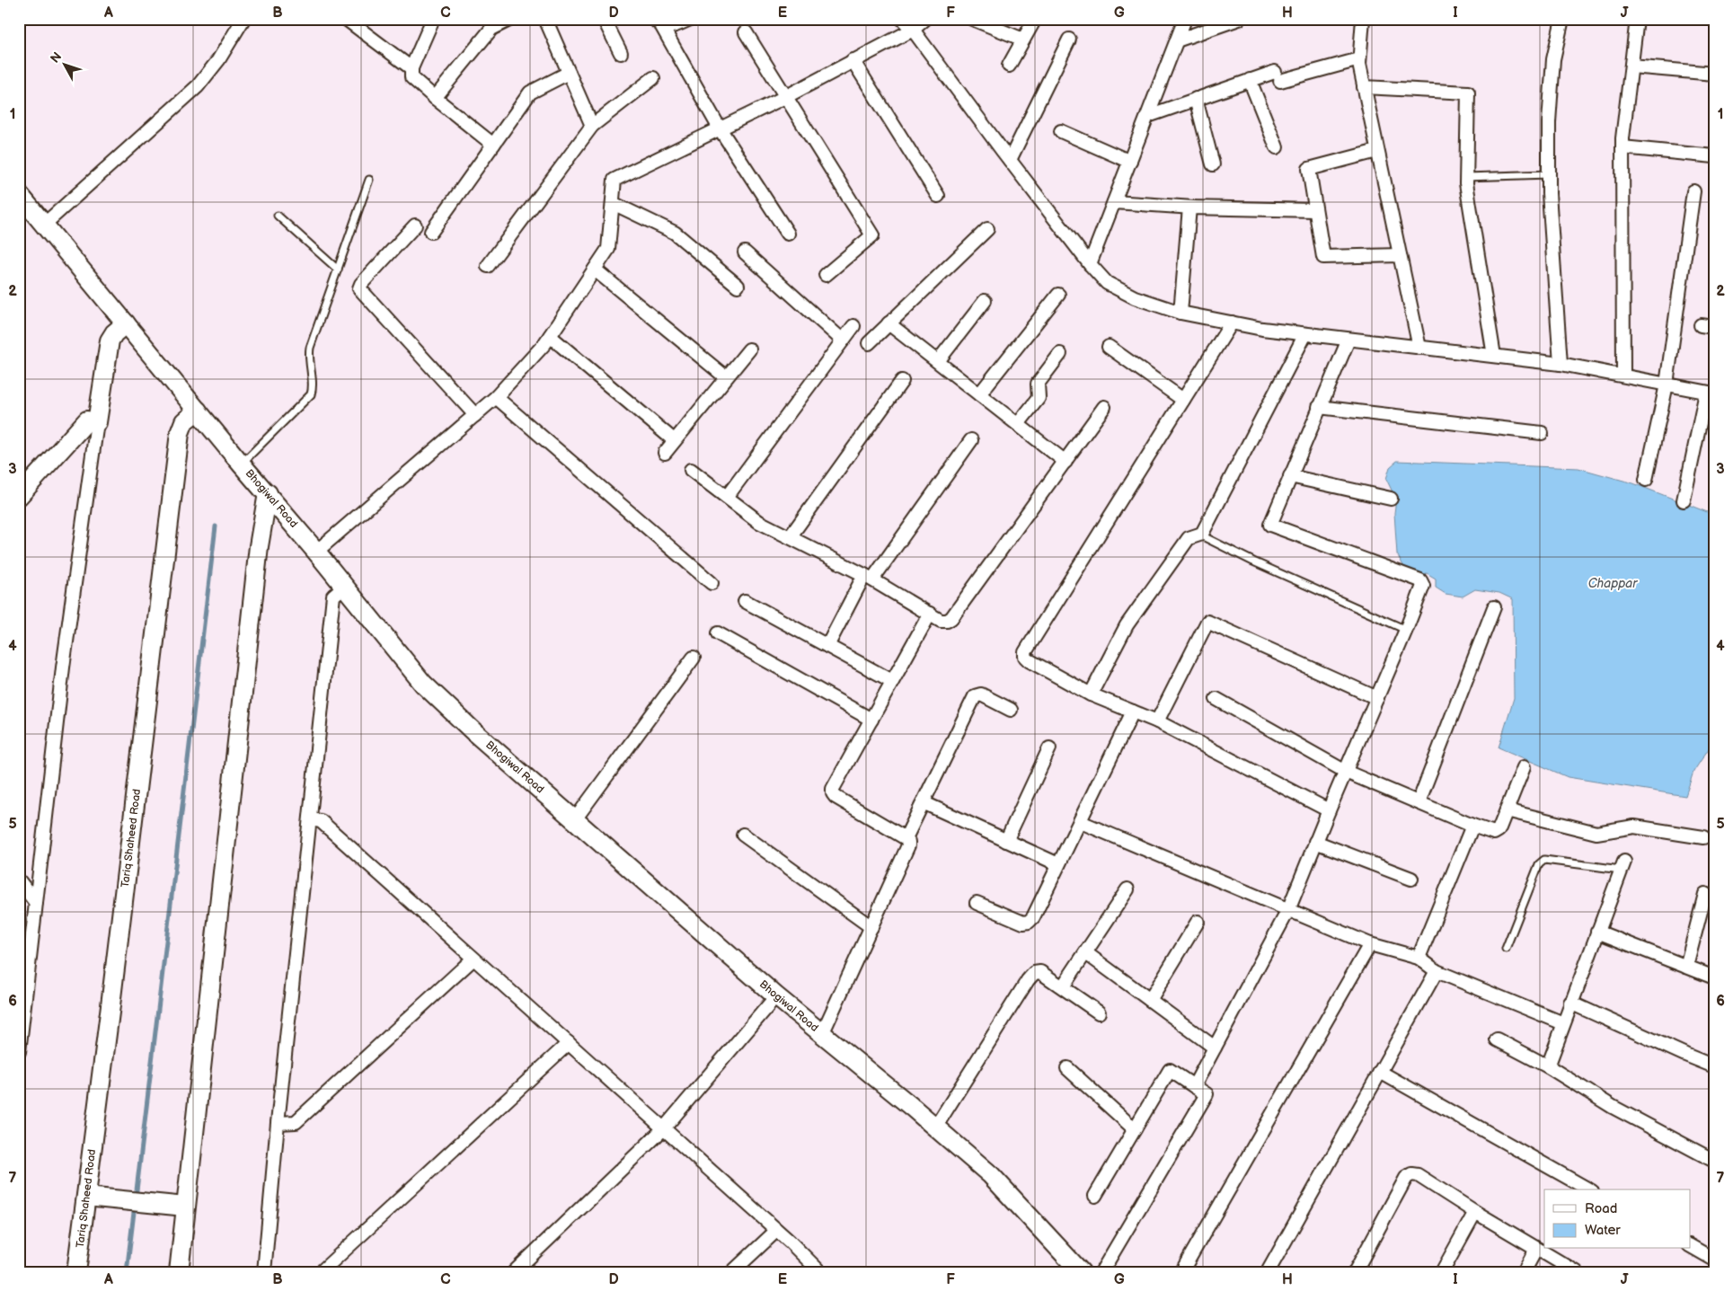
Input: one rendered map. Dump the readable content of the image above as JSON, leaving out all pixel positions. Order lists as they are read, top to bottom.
{
  "streets": {
    "main road": ["Bhogiwal Road", "Tariq Shaheed Road"]
  },
  "crossings": [
    ["Bhogiwal Road", "Tariq Shaheed Road"]
  ],
  "water": ["Chappar"],
  "legend": ["Road", "Water"],
  "north": "top left",
  "grid": {
    "columns": [
      "A",
      "B",
      "C",
      "D",
      "E",
      "F",
      "G",
      "H",
      "I",
      "J"
    ],
    "rows": [
      "1",
      "2",
      "3",
      "4",
      "5",
      "6",
      "7"
    ]
  }
}
